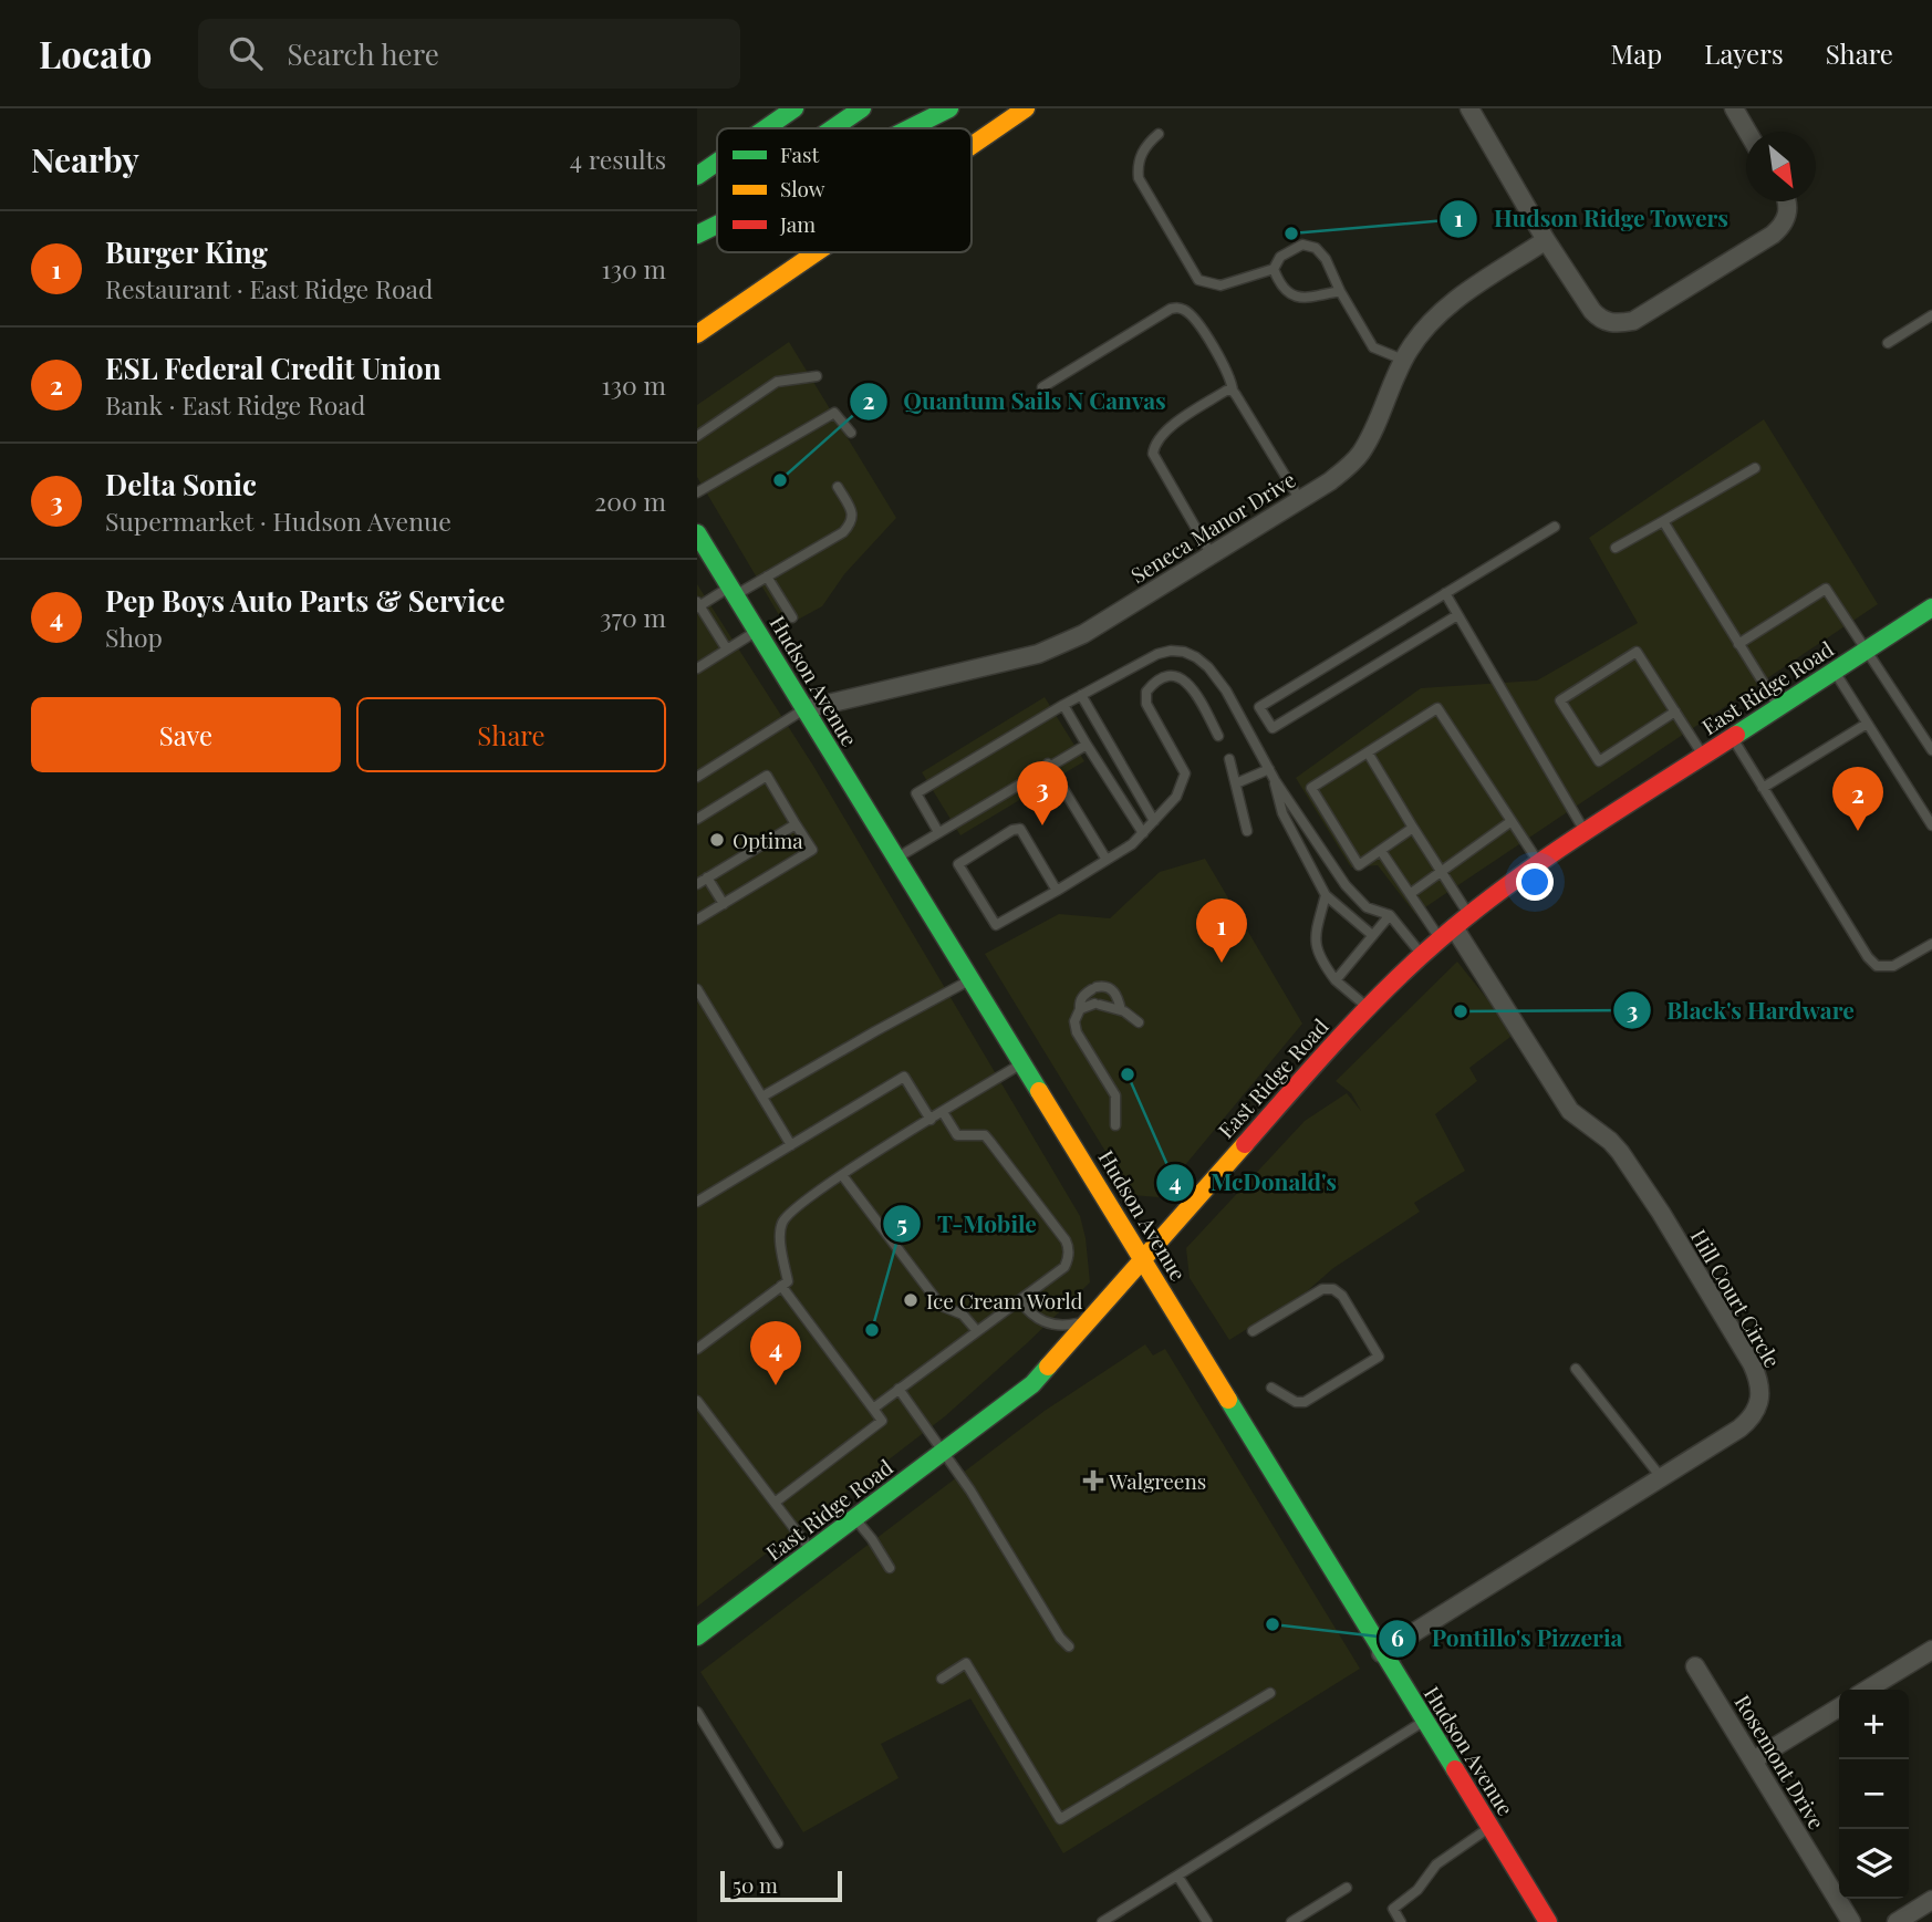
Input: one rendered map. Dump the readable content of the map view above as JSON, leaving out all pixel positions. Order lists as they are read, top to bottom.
{
  "streets": {
    "main road": ["Hudson Avenue", "East Ridge Road"],
    "street": ["Seneca Manor Drive", "Hill Court Circle", "Rosemont Drive"]
  },
  "crossings": [
    ["Seneca Manor Drive", "Hudson Avenue"],
    ["Hudson Avenue", "East Ridge Road"],
    ["Hudson Avenue", "Hill Court Circle"],
    ["East Ridge Road", "Hill Court Circle"]
  ],
  "places": {
    "other": [
      "Hudson Ridge Towers",
      "Quantum Sails N Canvas",
      "Optima",
      "Black's Hardware",
      "McDonald's",
      "Ice Cream World",
      "T-Mobile",
      "Pontillo's Pizzeria"
    ],
    "health": ["Walgreens"]
  },
  "legend": ["Fast", "Slow", "Jam"],
  "scale_bar": "50 m",
  "north": "bottom right",
  "page": {
    "header": "Locato",
    "search": "Search here",
    "nav": ["Map", "Layers", "Share"],
    "heading": ["Nearby", "4 results"],
    "list": [
      {
        "mark": "1",
        "name": "Burger King",
        "note": "Restaurant · East Ridge Road",
        "value": "130 m"
      },
      {
        "mark": "2",
        "name": "ESL Federal Credit Union",
        "note": "Bank · East Ridge Road",
        "value": "130 m"
      },
      {
        "mark": "3",
        "name": "Delta Sonic",
        "note": "Supermarket · Hudson Avenue",
        "value": "200 m"
      },
      {
        "mark": "4",
        "name": "Pep Boys Auto Parts & Service",
        "note": "Shop",
        "value": "370 m"
      }
    ],
    "buttons": ["Save", "Share"],
    "pins": [
      "3",
      "2",
      "1",
      "4"
    ],
    "map_buttons": ["+", "−"],
    "scale": "50 m"
  }
}
